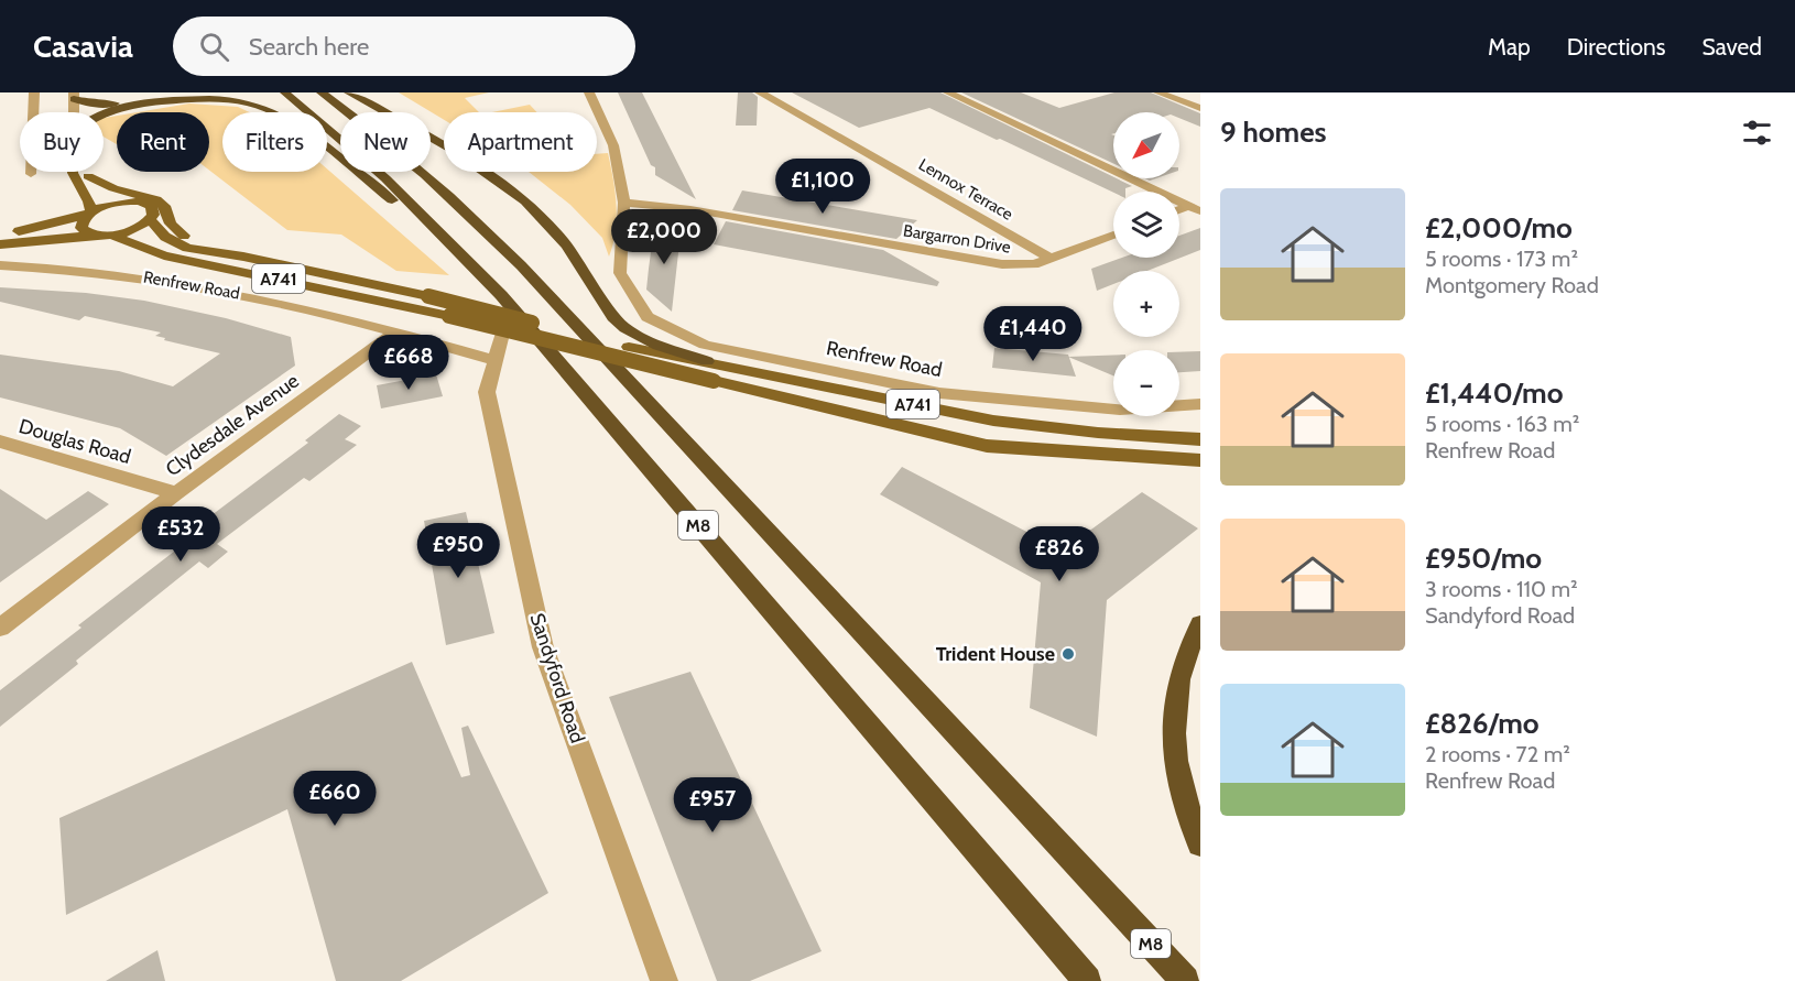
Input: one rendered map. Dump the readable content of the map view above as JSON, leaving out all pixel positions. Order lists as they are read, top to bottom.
{
  "streets": {
    "highway": ["M8"],
    "main road": ["A741"],
    "street": [
      "Lennox Terrace",
      "Bargarron Drive",
      "Renfrew Road",
      "Clydesdale Avenue",
      "Douglas Road",
      "Sandyford Road"
    ]
  },
  "crossings": [
    ["Lennox Terrace", "Bargarron Drive"],
    ["Bargarron Drive", "Renfrew Road"],
    ["A741", "Sandyford Road"],
    ["Renfrew Road", "Clydesdale Avenue"],
    ["Renfrew Road", "Sandyford Road"],
    ["Clydesdale Avenue", "Douglas Road"]
  ],
  "places": ["Trident House"],
  "north": "bottom left",
  "page": {
    "header": "Casavia",
    "search": "Search here",
    "nav": ["Map", "Directions", "Saved"],
    "heading": "9 homes",
    "map_buttons": ["+", "−"],
    "chip": [
      "Buy",
      "Rent",
      "Filters",
      "New",
      "Apartment"
    ],
    "price": [
      "£1,100",
      "£2,000",
      "£1,440",
      "£668",
      "£532",
      "£950",
      "£826",
      "£660",
      "£957"
    ],
    "list": [
      {
        "name": "£2,000/mo",
        "note": "5 rooms · 173 m² · Montgomery Road"
      },
      {
        "name": "£1,440/mo",
        "note": "5 rooms · 163 m² · Renfrew Road"
      },
      {
        "name": "£950/mo",
        "note": "3 rooms · 110 m² · Sandyford Road"
      },
      {
        "name": "£826/mo",
        "note": "2 rooms · 72 m² · Renfrew Road"
      }
    ]
  }
}
